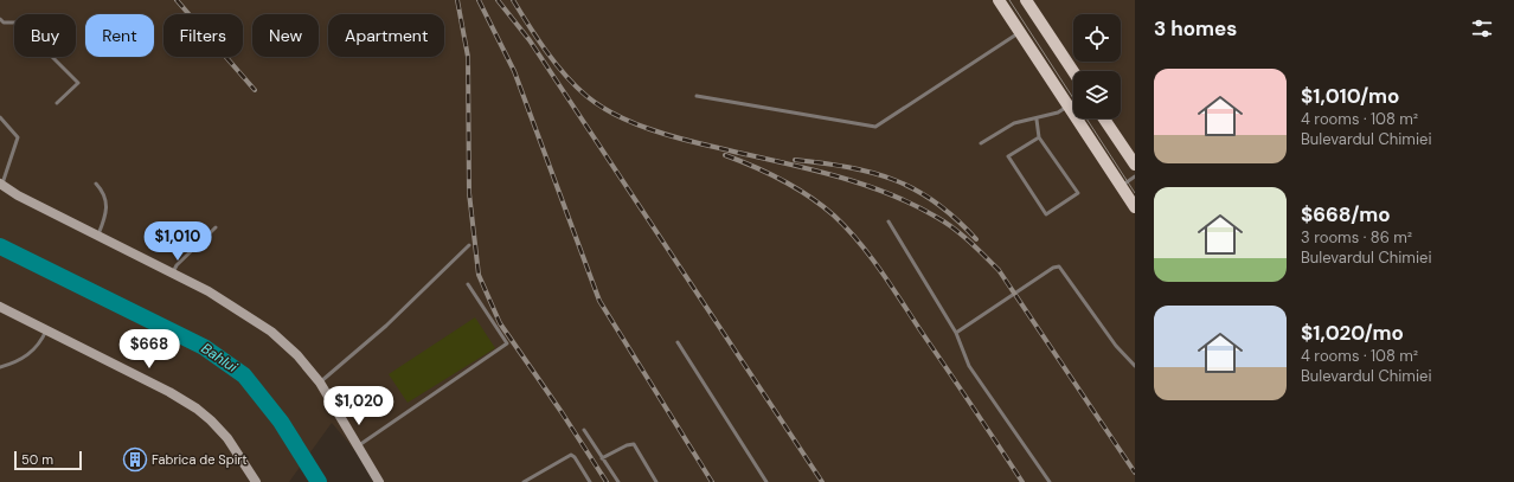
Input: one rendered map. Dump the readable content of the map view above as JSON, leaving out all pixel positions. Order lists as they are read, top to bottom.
{
  "water": ["Bahlui"],
  "places": {
    "building": ["Fabrica de Spirt"]
  },
  "scale_bar": "50 m",
  "page": {
    "heading": "3 homes",
    "chip": [
      "Buy",
      "Rent",
      "Filters",
      "New",
      "Apartment"
    ],
    "list": [
      {
        "name": "$1,010/mo",
        "note": "4 rooms · 108 m² · Bulevardul Chimiei"
      },
      {
        "name": "$668/mo",
        "note": "3 rooms · 86 m² · Bulevardul Chimiei"
      },
      {
        "name": "$1,020/mo",
        "note": "4 rooms · 108 m² · Bulevardul Chimiei"
      }
    ],
    "price": ["$1,010", "$668", "$1,020"],
    "scale": "50 m"
  }
}
